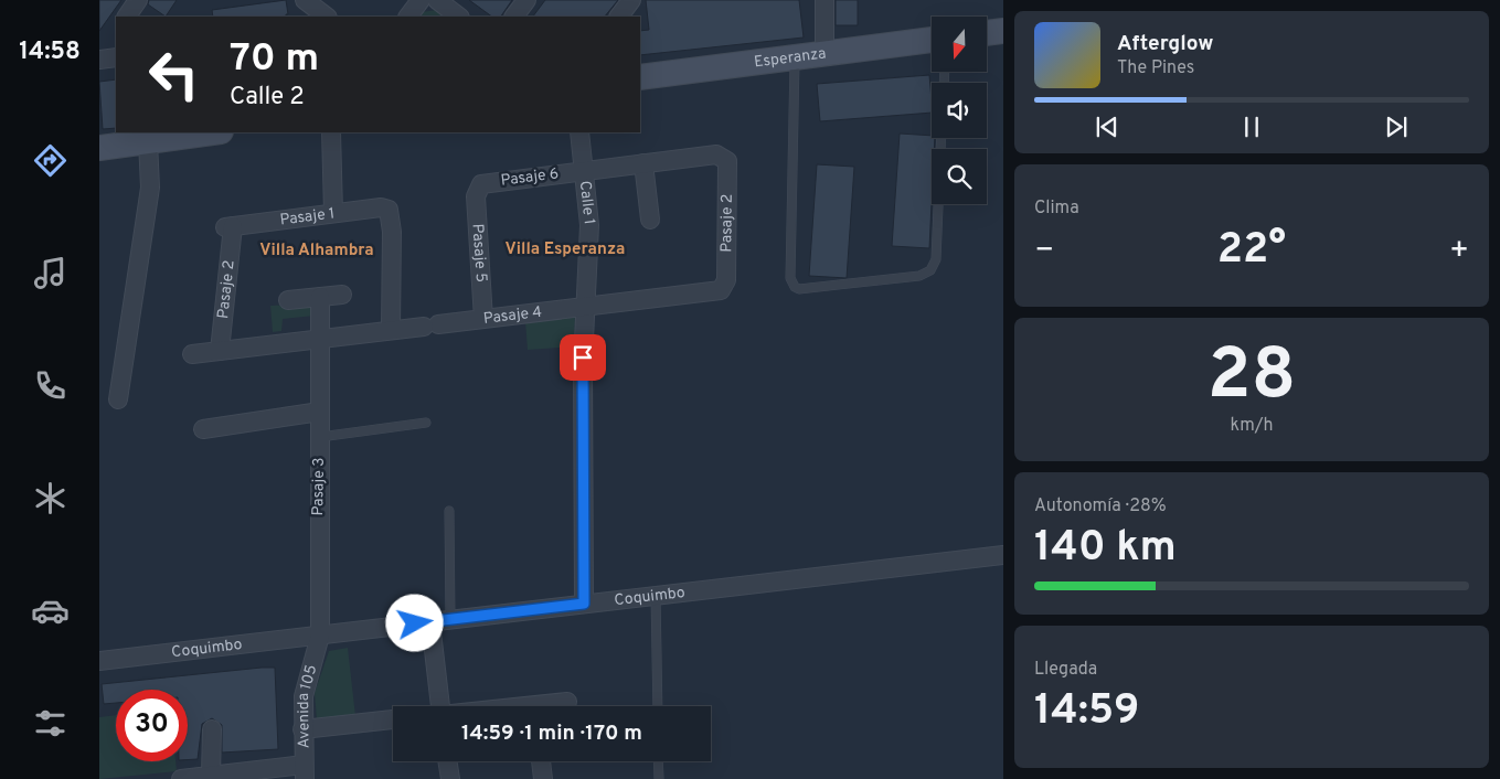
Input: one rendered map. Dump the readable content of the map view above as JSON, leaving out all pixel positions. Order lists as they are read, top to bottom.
{
  "streets": {
    "street": [
      "Esperanza",
      "Pasaje 6",
      "Calle 1",
      "Pasaje 1",
      "Pasaje 2",
      "Pasaje 5",
      "Pasaje 4",
      "Pasaje 3",
      "Coquimbo",
      "Avenida 105"
    ]
  },
  "crossings": [
    ["Pasaje 6", "Calle 1"],
    ["Pasaje 6", "Pasaje 5"],
    ["Calle 1", "Pasaje 2"],
    ["Calle 1", "Pasaje 4"],
    ["Calle 1", "Coquimbo"],
    ["Pasaje 1", "Pasaje 2"],
    ["Pasaje 1", "Pasaje 4"],
    ["Pasaje 2", "Pasaje 4"],
    ["Pasaje 5", "Pasaje 4"],
    ["Pasaje 3", "Coquimbo"],
    ["Pasaje 3", "Avenida 105"],
    ["Coquimbo", "Avenida 105"]
  ],
  "districts": ["Villa Esperanza", "Villa Alhambra"],
  "north": "bottom",
  "page": {
    "tabs": "14:58",
    "turn": ["70 m", "Calle 2"],
    "song": ["Afterglow", "The Pines"],
    "tile": [
      "Clima",
      ["28", "km/h"],
      ["Autonomía · 28%", "140 km"],
      ["Llegada", "14:59"]
    ],
    "heat": ["−", "22°", "+"],
    "limit": "30",
    "trip": "14:59 · 1 min · 170 m"
  }
}
